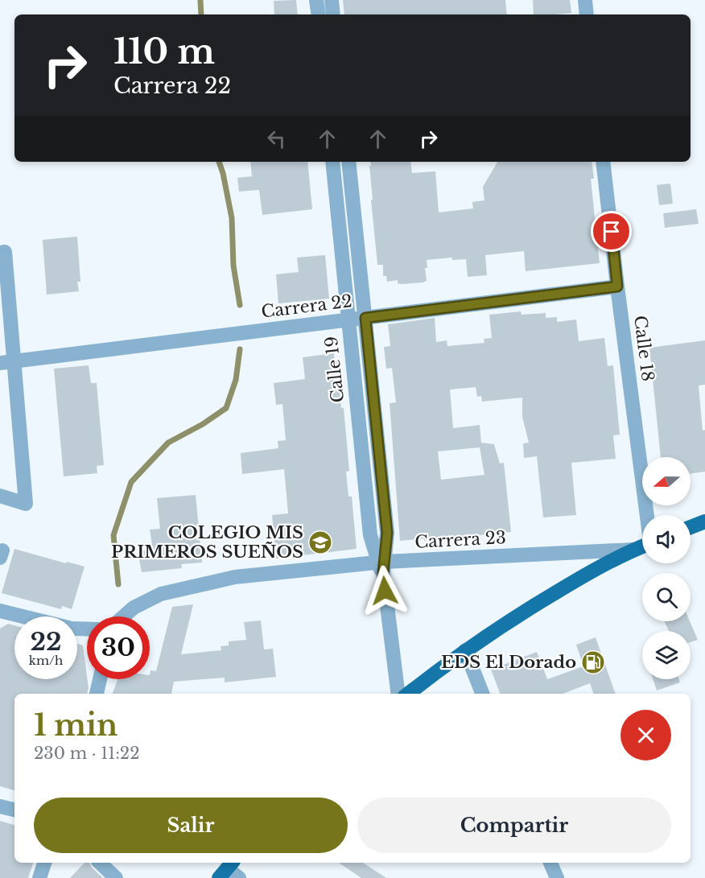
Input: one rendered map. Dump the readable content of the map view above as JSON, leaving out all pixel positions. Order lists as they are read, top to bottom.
{
  "streets": {
    "main road": ["Carrera 23"],
    "street": ["Carrera 22", "Calle 18", "Calle 19"]
  },
  "crossings": [
    ["Carrera 22", "Calle 18"],
    ["Carrera 22", "Calle 19"],
    ["Calle 19", "Carrera 23"]
  ],
  "places": {
    "school or university": ["COLEGIO MIS PRIMEROS SUEÑOS"],
    "fuel station": ["EDS El Dorado"]
  },
  "north": "left",
  "page": {
    "turn": ["110 m", "Carrera 22"],
    "speed": "22 km/h",
    "limit": "30",
    "heading": ["1 min", "230 m · 11:22"],
    "buttons": ["Salir", "Compartir"]
  }
}
